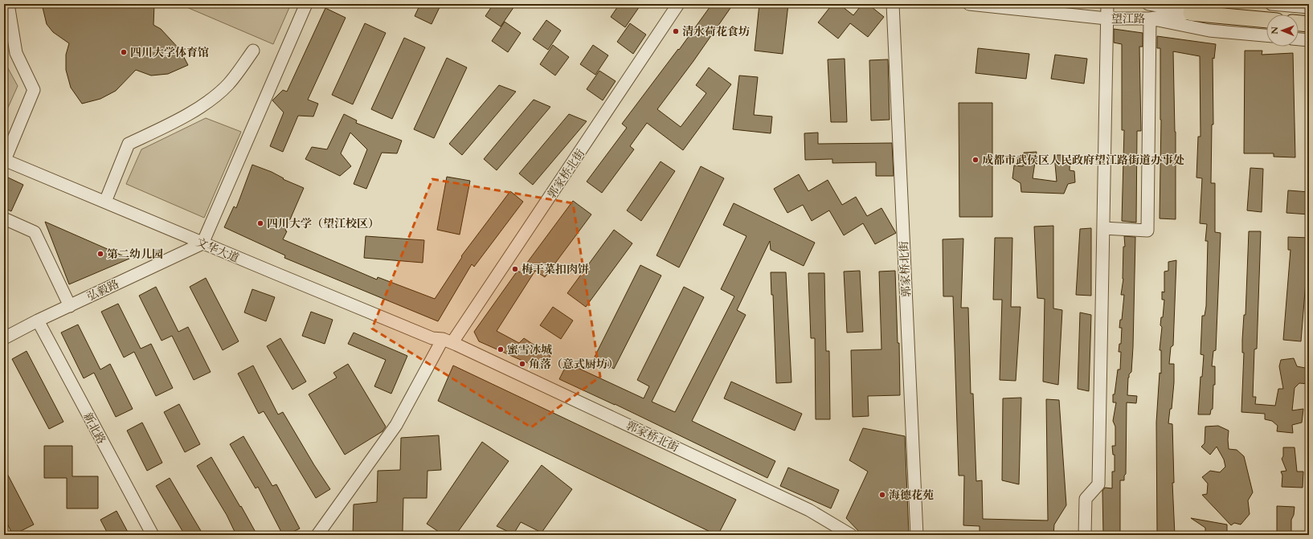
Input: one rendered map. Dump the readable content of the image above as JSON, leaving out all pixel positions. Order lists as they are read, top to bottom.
{
  "streets": {
    "main road": ["望江路"],
    "street": [
      "郭家桥北街",
      "文华大道",
      "弘毅路",
      "新北路"
    ]
  },
  "crossings": [
    ["郭家桥北街", "文华大道"],
    ["文华大道", "弘毅路"],
    ["弘毅路", "新北路"]
  ],
  "places": [
    "清水荷花食坊",
    "四川大学体育馆",
    "成都市武侯区人民政府望江路街道办事处",
    "四川大学（望江校区）",
    "第二幼儿园",
    "梅干菜扣肉饼",
    "蜜雪冰城",
    "角落（意式厨坊）",
    "海德花苑"
  ],
  "north": "left"
}
